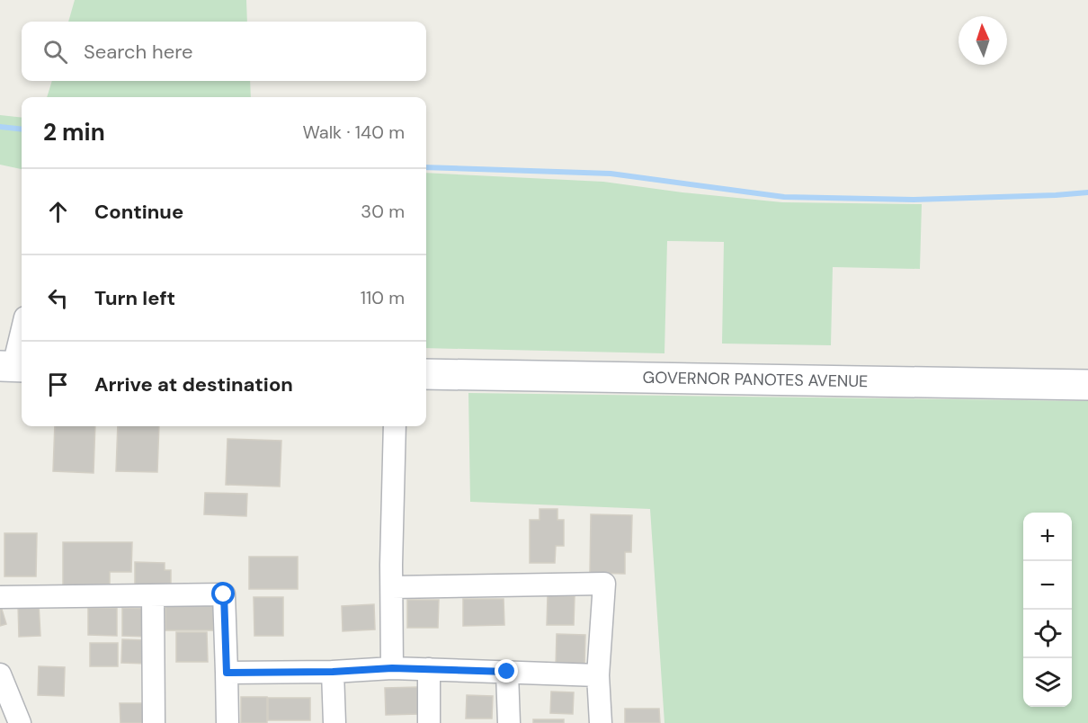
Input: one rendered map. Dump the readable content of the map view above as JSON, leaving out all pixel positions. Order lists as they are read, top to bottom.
{
  "streets": {
    "main road": ["GOVERNOR PANOTES AVENUE"]
  },
  "north": "top",
  "page": {
    "search": "Search here",
    "heading": ["2 min", "Walk · 140 m"],
    "list": [
      ["Continue", "30 m"],
      ["Turn left", "110 m"],
      "Arrive at destination"
    ],
    "map_buttons": ["+", "−"]
  }
}
